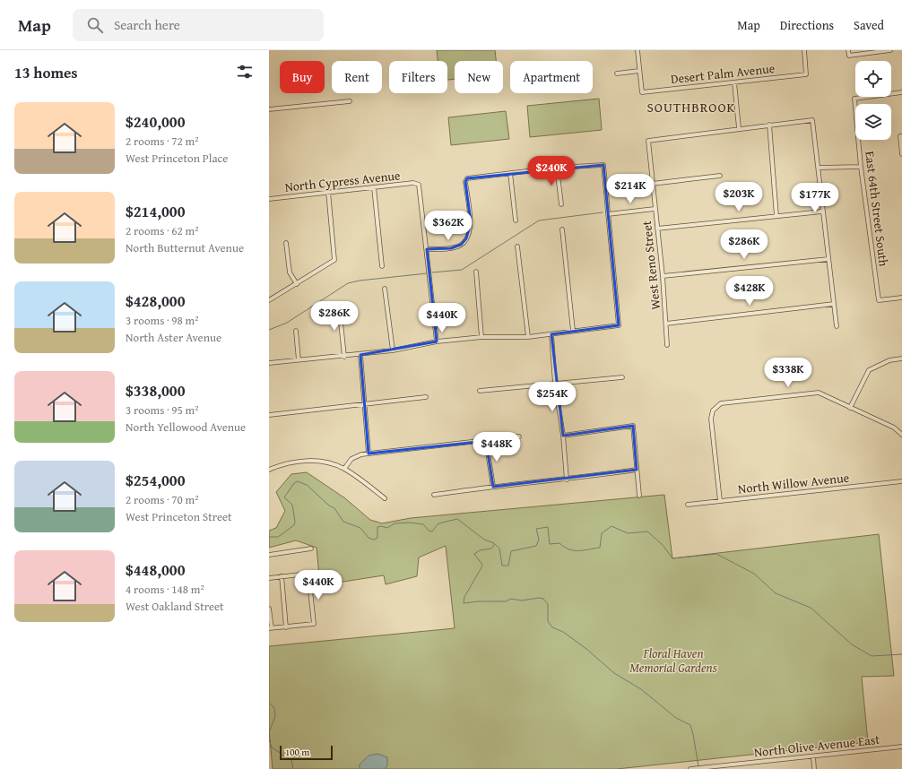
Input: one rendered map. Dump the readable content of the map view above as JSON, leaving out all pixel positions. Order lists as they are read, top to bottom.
{
  "streets": {
    "street": [
      "Desert Palm Avenue",
      "North Cypress Avenue",
      "East 64th Street South",
      "West Reno Street",
      "North Willow Avenue",
      "North Olive Avenue East"
    ]
  },
  "districts": ["SOUTHBROOK"],
  "parks": ["Floral Haven Memorial Gardens"],
  "scale_bar": "100 m",
  "page": {
    "header": "Map",
    "search": "Search here",
    "nav": ["Map", "Directions", "Saved"],
    "heading": "13 homes",
    "chip": [
      "Buy",
      "Rent",
      "Filters",
      "New",
      "Apartment"
    ],
    "list": [
      {
        "name": "$240,000",
        "note": "2 rooms · 72 m² · West Princeton Place"
      },
      {
        "name": "$214,000",
        "note": "2 rooms · 62 m² · North Butternut Avenue"
      },
      {
        "name": "$428,000",
        "note": "3 rooms · 98 m² · North Aster Avenue"
      },
      {
        "name": "$338,000",
        "note": "3 rooms · 95 m² · North Yellowood Avenue"
      },
      {
        "name": "$254,000",
        "note": "2 rooms · 70 m² · West Princeton Street"
      },
      {
        "name": "$448,000",
        "note": "4 rooms · 148 m² · West Oakland Street"
      }
    ],
    "price": [
      "$240K",
      "$214K",
      "$203K",
      "$177K",
      "$362K",
      "$286K",
      "$428K",
      "$286K",
      "$440K",
      "$338K",
      "$254K",
      "$448K",
      "$440K"
    ],
    "scale": "100 m"
  }
}
